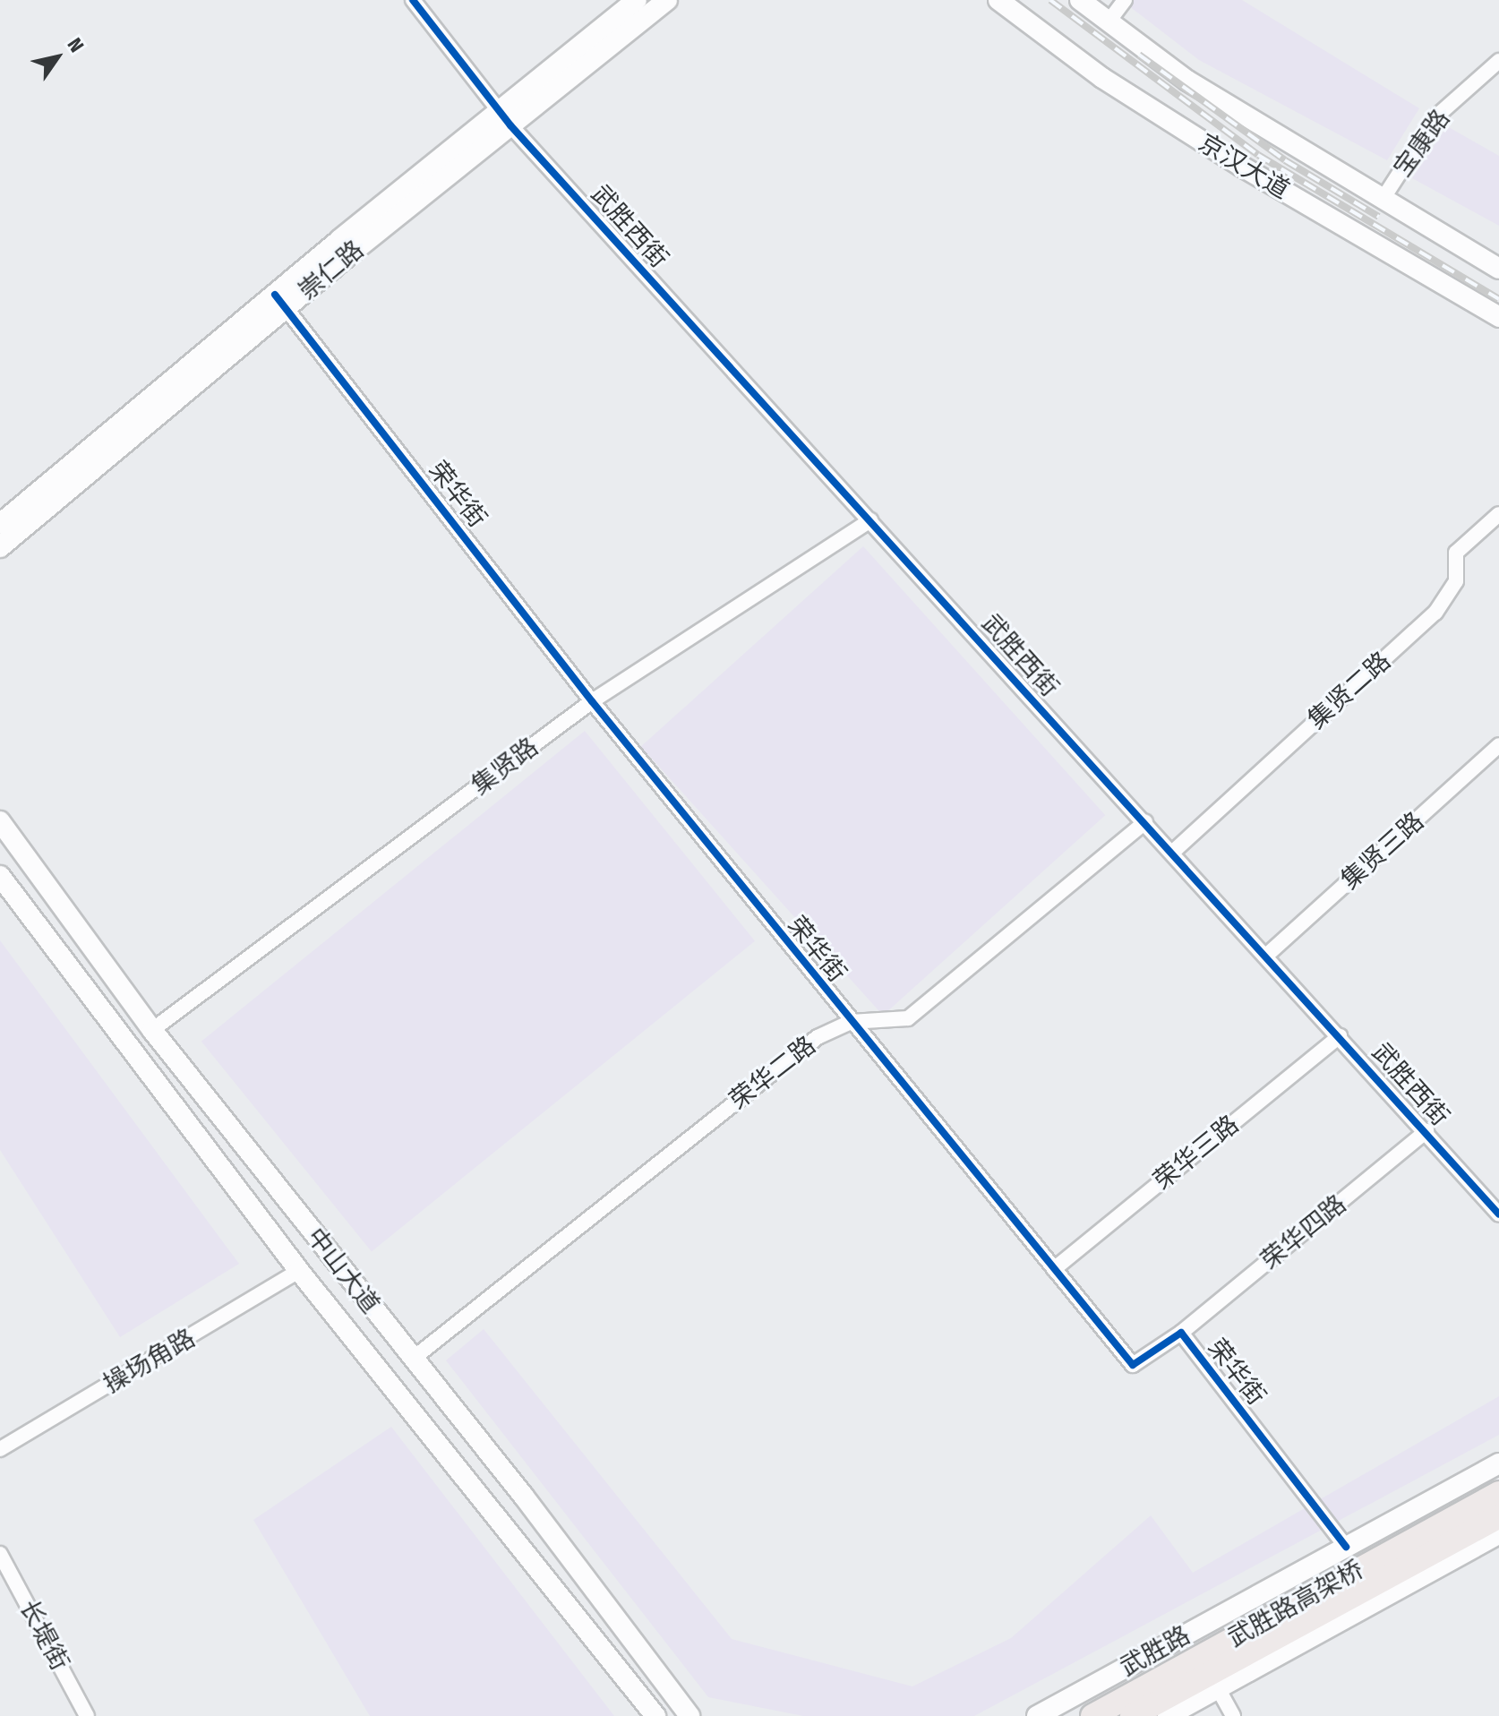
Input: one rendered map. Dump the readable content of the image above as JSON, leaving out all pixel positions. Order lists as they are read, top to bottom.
{
  "streets": {
    "main road": [
      "京汉大道",
      "崇仁路",
      "中山大道",
      "武胜路高架桥",
      "武胜路"
    ],
    "street": [
      "宝康路",
      "武胜西街",
      "荣华街",
      "集贤二路",
      "集贤路",
      "集贤三路",
      "荣华二路",
      "荣华三路",
      "荣华四路",
      "操场角路",
      "长堤街"
    ]
  },
  "crossings": [
    ["宝康路", "京汉大道"],
    ["武胜西街", "崇仁路"],
    ["武胜西街", "集贤二路"],
    ["武胜西街", "集贤路"],
    ["武胜西街", "集贤三路"],
    ["武胜西街", "荣华二路"],
    ["武胜西街", "荣华三路"],
    ["武胜西街", "荣华四路"],
    ["崇仁路", "荣华街"],
    ["荣华街", "集贤路"],
    ["荣华街", "荣华二路"],
    ["荣华街", "荣华三路"],
    ["荣华街", "荣华四路"],
    ["荣华街", "武胜路"],
    ["集贤路", "中山大道"],
    ["荣华二路", "中山大道"],
    ["中山大道", "操场角路"]
  ],
  "north": "top right"
}
